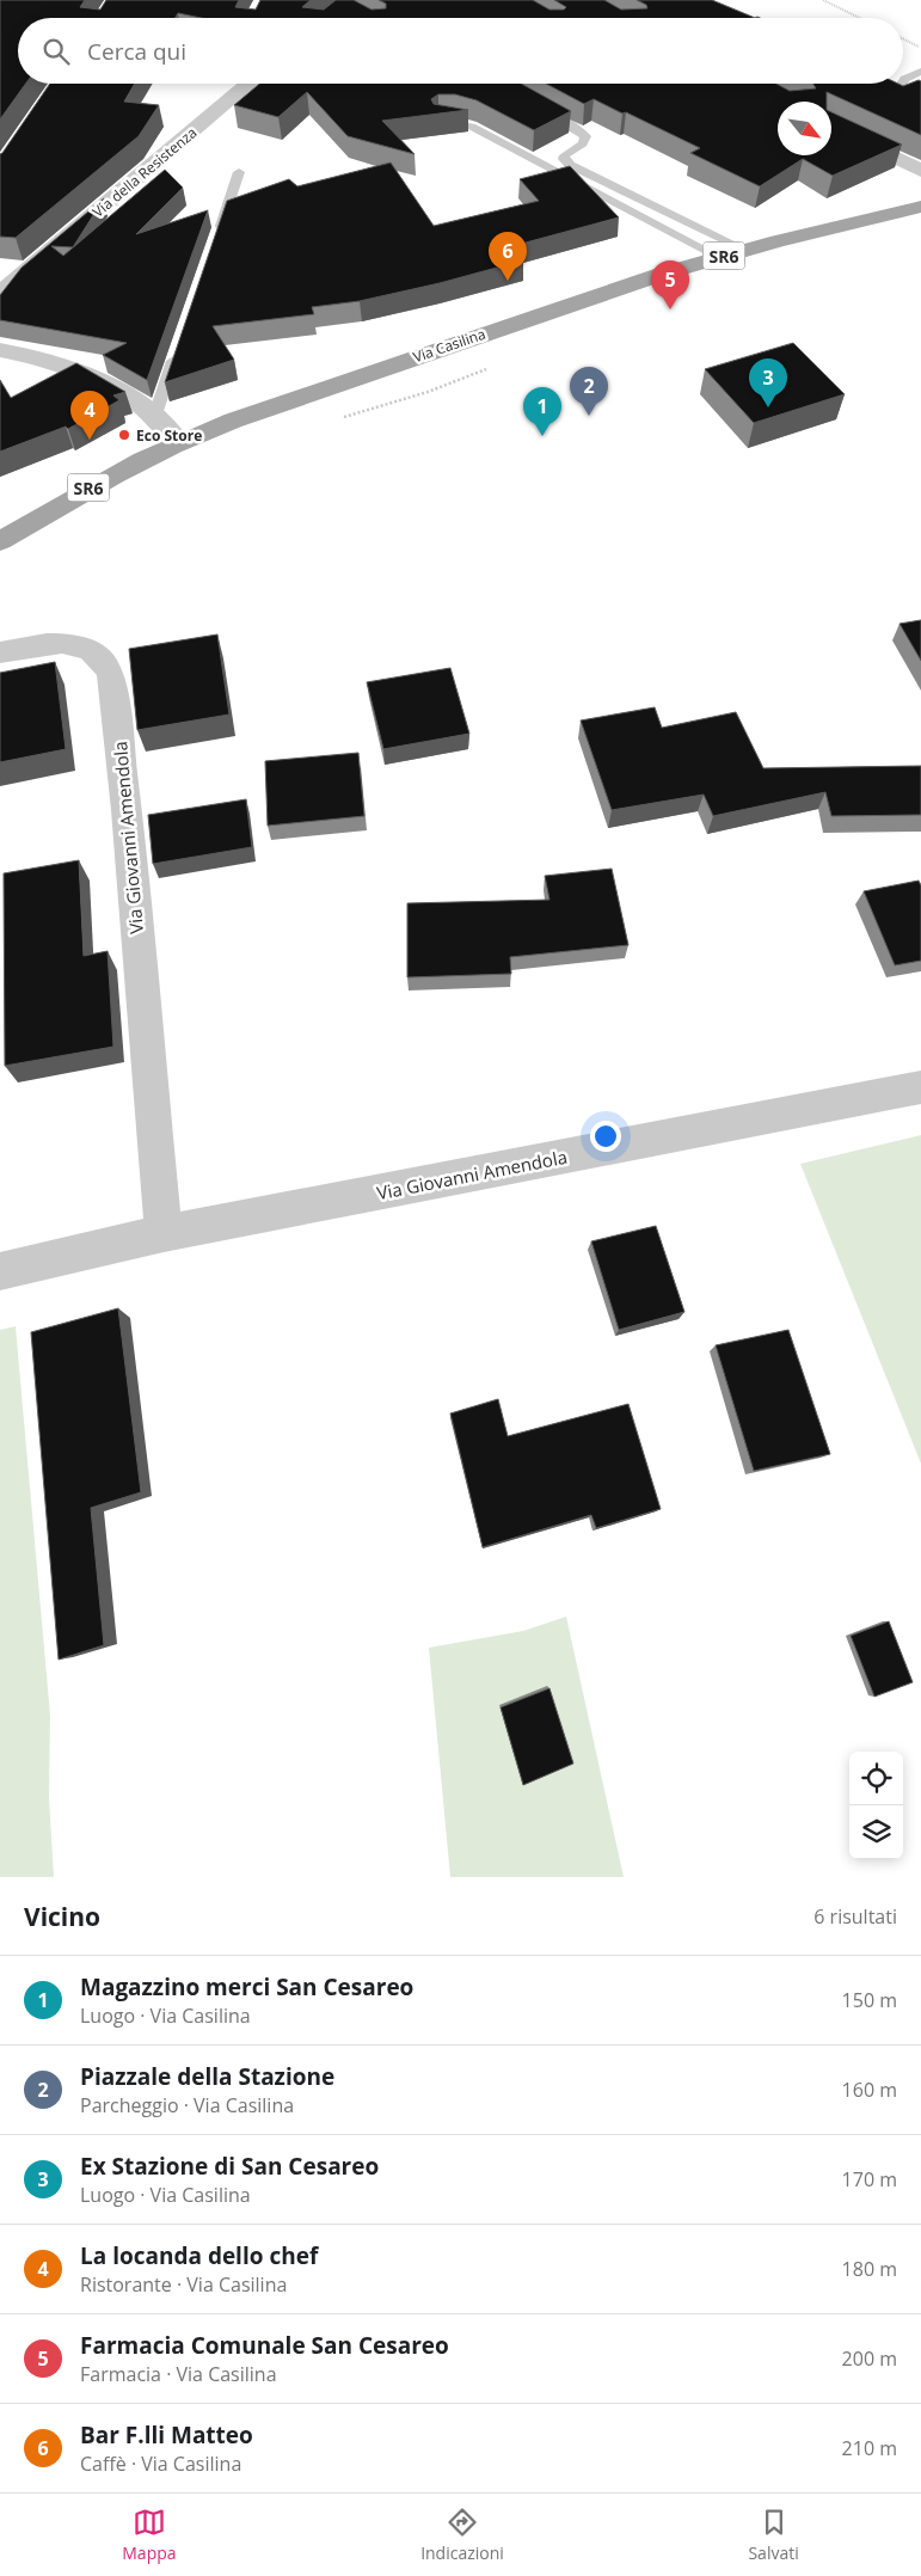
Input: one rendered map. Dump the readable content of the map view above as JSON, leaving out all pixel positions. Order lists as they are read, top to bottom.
{
  "streets": {
    "main road": ["SR6", "Via Casilina"],
    "street": ["Via della Resistenza", "Via Giovanni Amendola"]
  },
  "places": ["Eco Store"],
  "north": "bottom right",
  "page": {
    "search": "Cerca qui",
    "pins": [
      "6",
      "5",
      "3",
      "2",
      "1",
      "4"
    ],
    "heading": ["Vicino", "6 risultati"],
    "list": [
      {
        "mark": "1",
        "name": "Magazzino merci San Cesareo",
        "note": "Luogo · Via Casilina",
        "value": "150 m"
      },
      {
        "mark": "2",
        "name": "Piazzale della Stazione",
        "note": "Parcheggio · Via Casilina",
        "value": "160 m"
      },
      {
        "mark": "3",
        "name": "Ex Stazione di San Cesareo",
        "note": "Luogo · Via Casilina",
        "value": "170 m"
      },
      {
        "mark": "4",
        "name": "La locanda dello chef",
        "note": "Ristorante · Via Casilina",
        "value": "180 m"
      },
      {
        "mark": "5",
        "name": "Farmacia Comunale San Cesareo",
        "note": "Farmacia · Via Casilina",
        "value": "200 m"
      },
      {
        "mark": "6",
        "name": "Bar F.lli Matteo",
        "note": "Caffè · Via Casilina",
        "value": "210 m"
      }
    ],
    "nav": ["Mappa", "Indicazioni", "Salvati"]
  }
}
